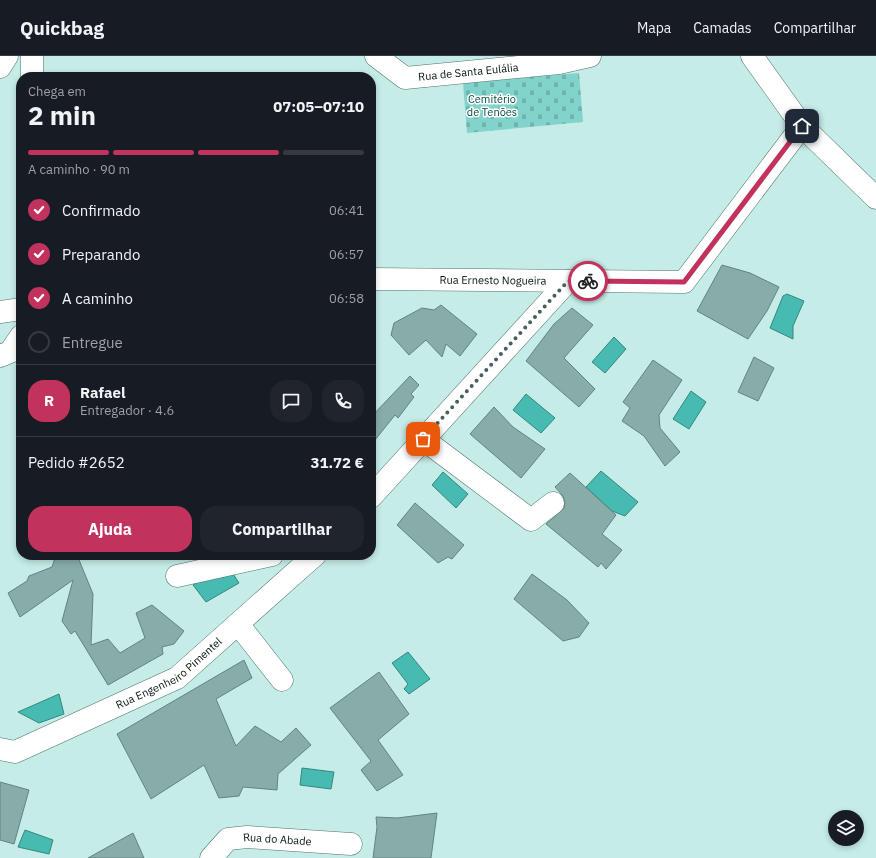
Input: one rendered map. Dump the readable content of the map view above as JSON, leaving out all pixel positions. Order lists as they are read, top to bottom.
{
  "streets": {
    "street": [
      "Rua de Santa Eulália",
      "Rua Ernesto Nogueira",
      "Rua Engenheiro Pimentel",
      "Rua do Abade"
    ]
  },
  "parks": ["Cemitério de Tenões"],
  "page": {
    "header": "Quickbag",
    "nav": ["Mapa", "Camadas", "Compartilhar"],
    "heading": ["2 min", "Chega em", "07:05–07:10"],
    "panel": [
      "Rafael",
      "Entregador · 4.6",
      "Pedido #2652",
      "31.72 €"
    ],
    "bar": "A caminho · 90 m",
    "list": [
      ["Confirmado", "06:41"],
      ["Preparando", "06:57"],
      ["A caminho", "06:58"],
      "Entregue"
    ],
    "round": "R",
    "buttons": ["Ajuda", "Compartilhar"]
  }
}
